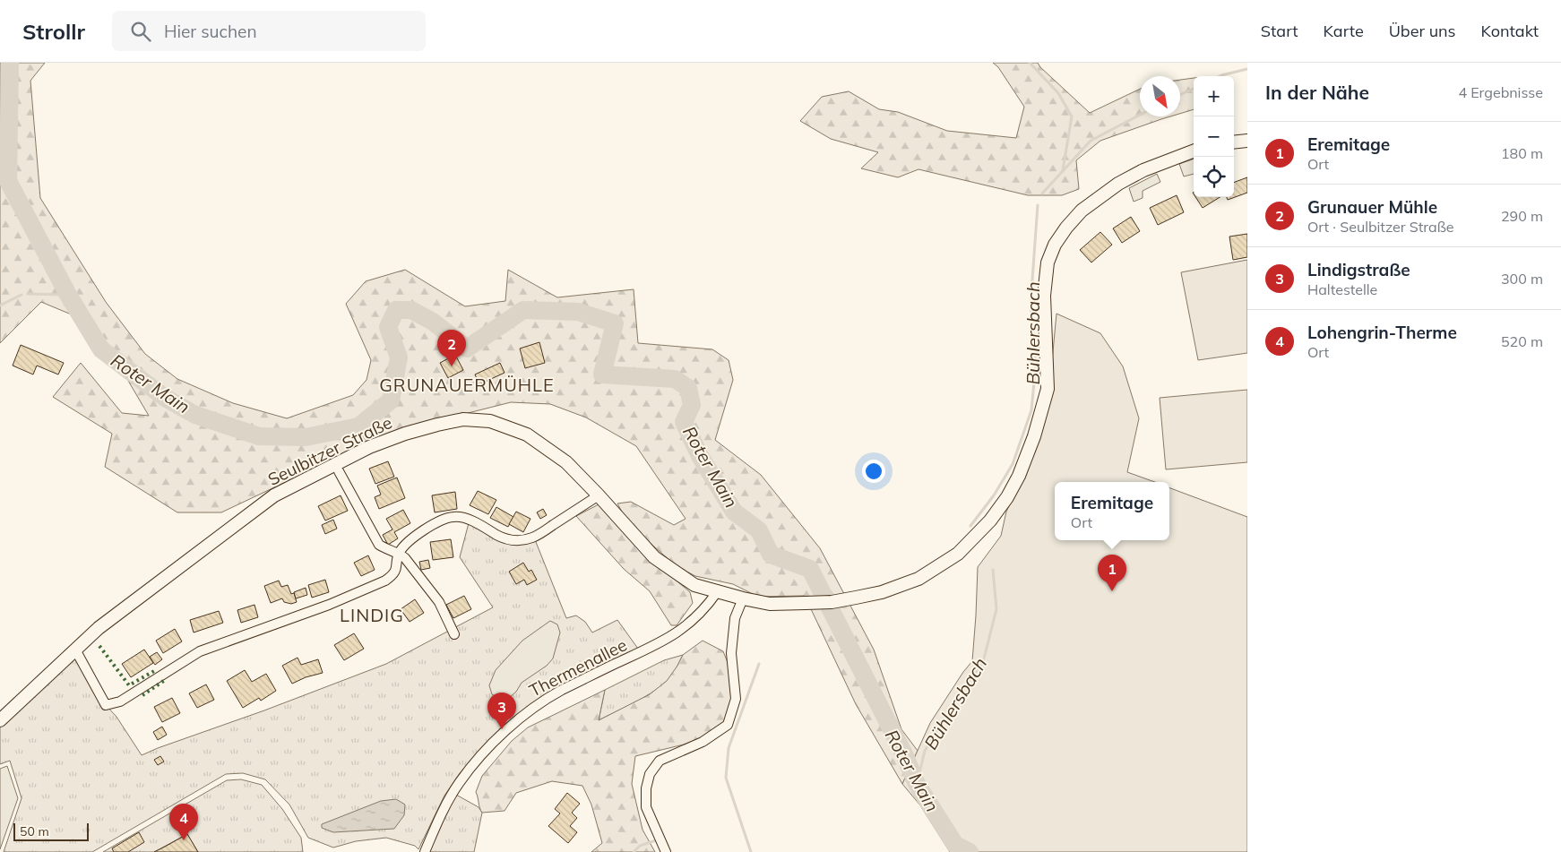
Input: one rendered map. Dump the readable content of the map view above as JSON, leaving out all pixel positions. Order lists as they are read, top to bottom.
{
  "streets": {
    "street": ["Seulbitzer Straße", "Thermenallee"]
  },
  "crossings": [
    ["Seulbitzer Straße", "Thermenallee"]
  ],
  "districts": ["GRUNAUERMÜHLE", "LINDIG"],
  "water": ["Bühlersbach", "Roter Main"],
  "scale_bar": "50 m",
  "north": "bottom right",
  "page": {
    "header": "Strollr",
    "search": "Hier suchen",
    "nav": [
      "Start",
      "Karte",
      "Über uns",
      "Kontakt"
    ],
    "heading": ["In der Nähe", "4 Ergebnisse"],
    "map_buttons": ["+", "−"],
    "list": [
      {
        "mark": "1",
        "name": "Eremitage",
        "note": "Ort",
        "value": "180 m"
      },
      {
        "mark": "2",
        "name": "Grunauer Mühle",
        "note": "Ort · Seulbitzer Straße",
        "value": "290 m"
      },
      {
        "mark": "3",
        "name": "Lindigstraße",
        "note": "Haltestelle",
        "value": "300 m"
      },
      {
        "mark": "4",
        "name": "Lohengrin-Therme",
        "note": "Ort",
        "value": "520 m"
      }
    ],
    "pins": [
      "2",
      "1",
      "3",
      "4"
    ],
    "popup": ["Eremitage", "Ort"],
    "scale": "50 m"
  }
}
